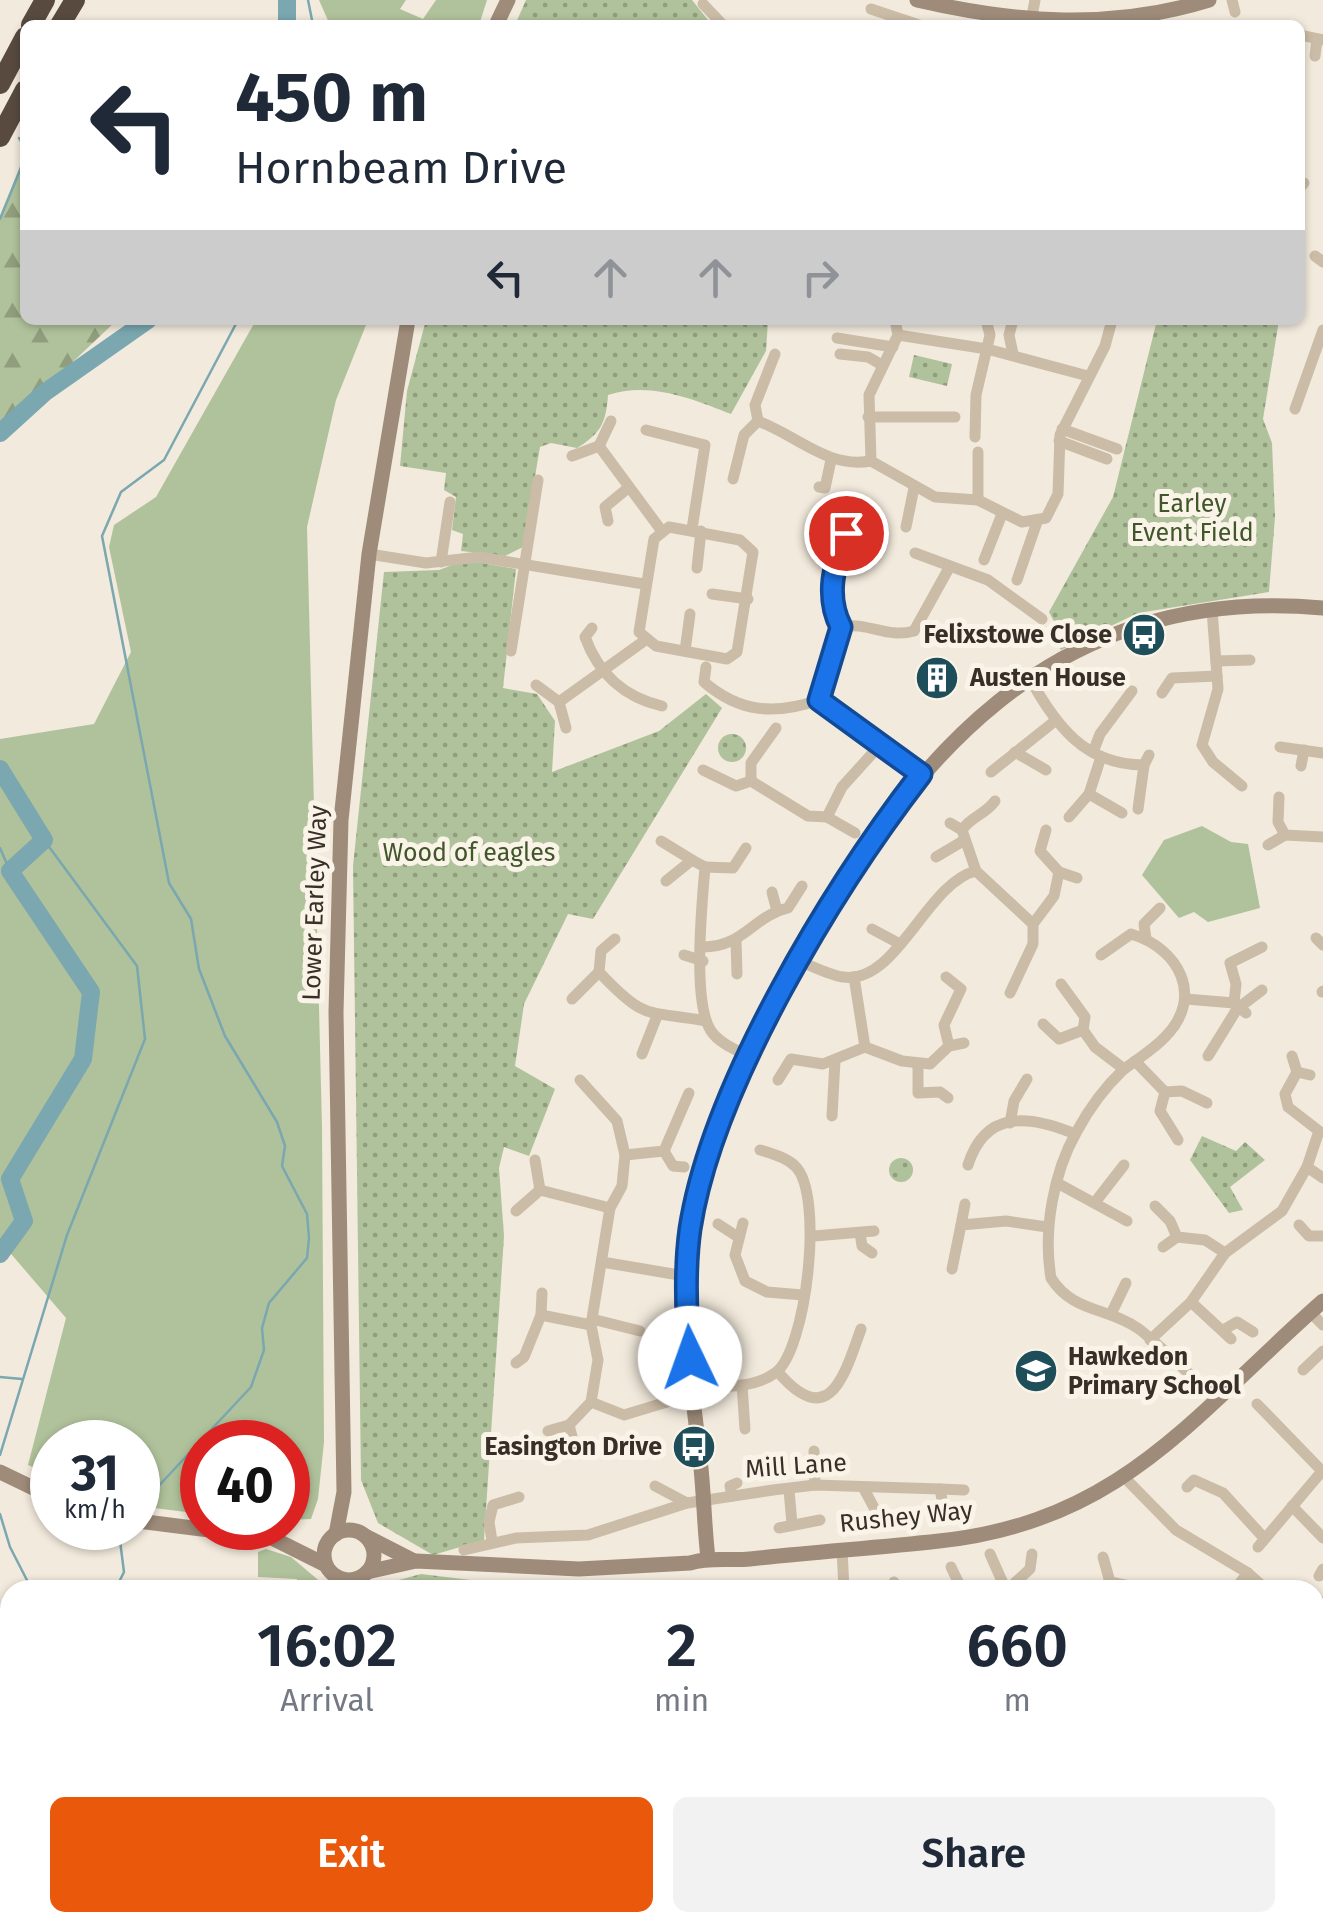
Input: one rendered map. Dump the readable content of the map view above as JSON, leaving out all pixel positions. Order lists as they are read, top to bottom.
{
  "streets": {
    "street": ["Lower Earley Way", "Mill Lane", "Rushey Way"]
  },
  "crossings": [
    ["Lower Earley Way", "Rushey Way"]
  ],
  "parks": ["Earley Event Field", "Wood of eagles"],
  "places": {
    "bus stop": ["Felixstowe Close", "Easington Drive"],
    "building": ["Austen House"],
    "school or university": ["Hawkedon Primary School"]
  },
  "page": {
    "turn": ["450 m", "Hornbeam Drive"],
    "speed": "31 km/h",
    "limit": "40",
    "eta": [
      "16:02",
      "Arrival",
      "2",
      "min",
      "660",
      "m"
    ],
    "buttons": ["Exit", "Share"]
  }
}
